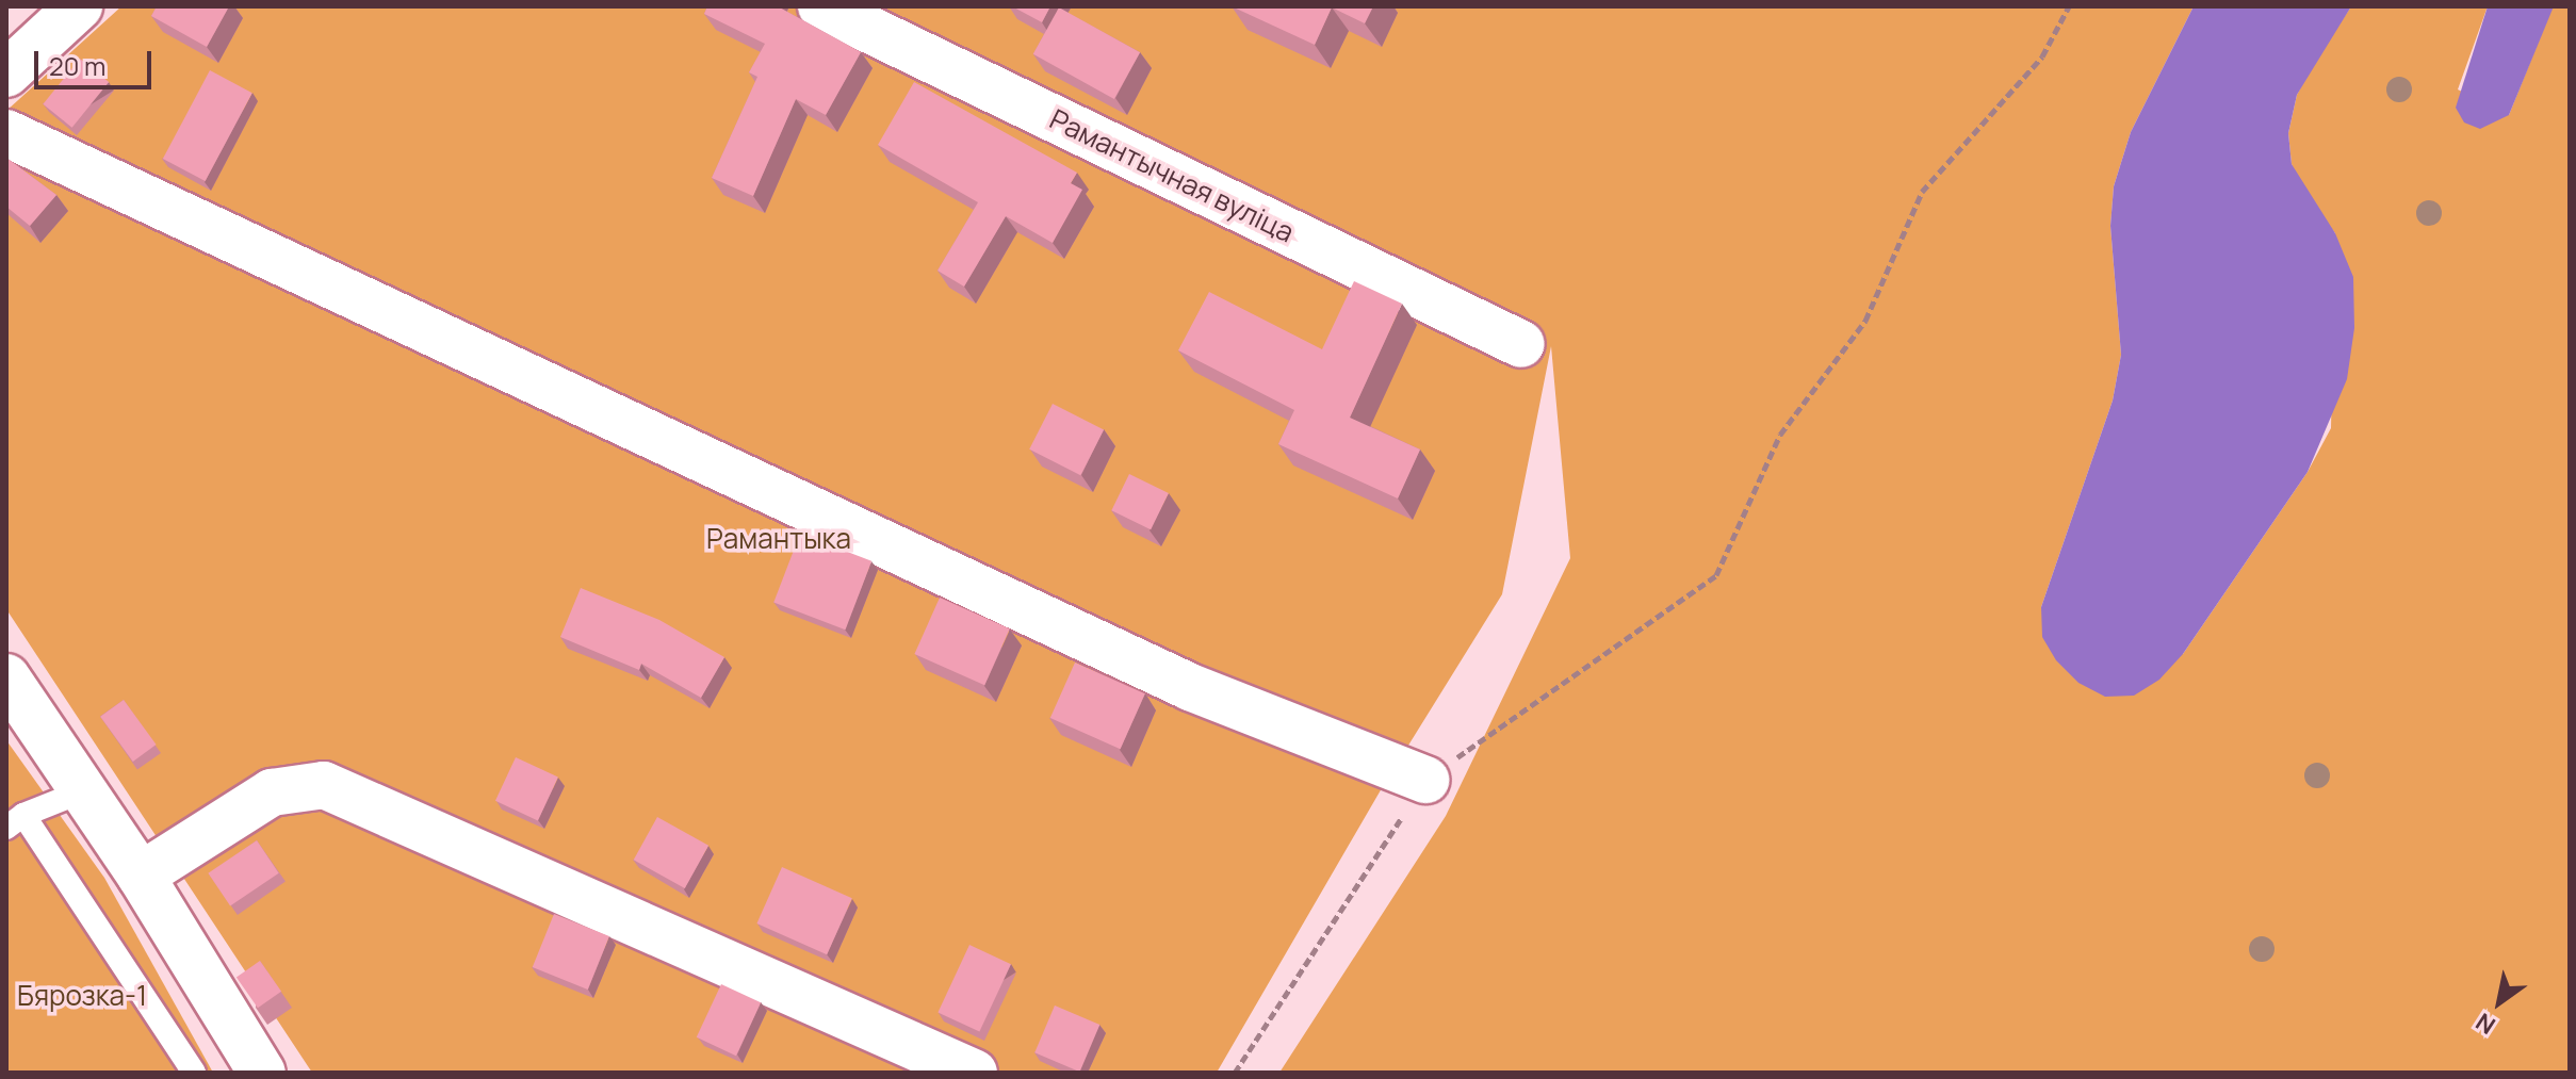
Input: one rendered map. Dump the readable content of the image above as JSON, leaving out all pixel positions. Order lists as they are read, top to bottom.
{
  "streets": {
    "street": ["Рамантычная вуліца"]
  },
  "parks": ["Рамантыка", "Бярозка-1"],
  "scale_bar": "20 m",
  "north": "bottom left"
}
